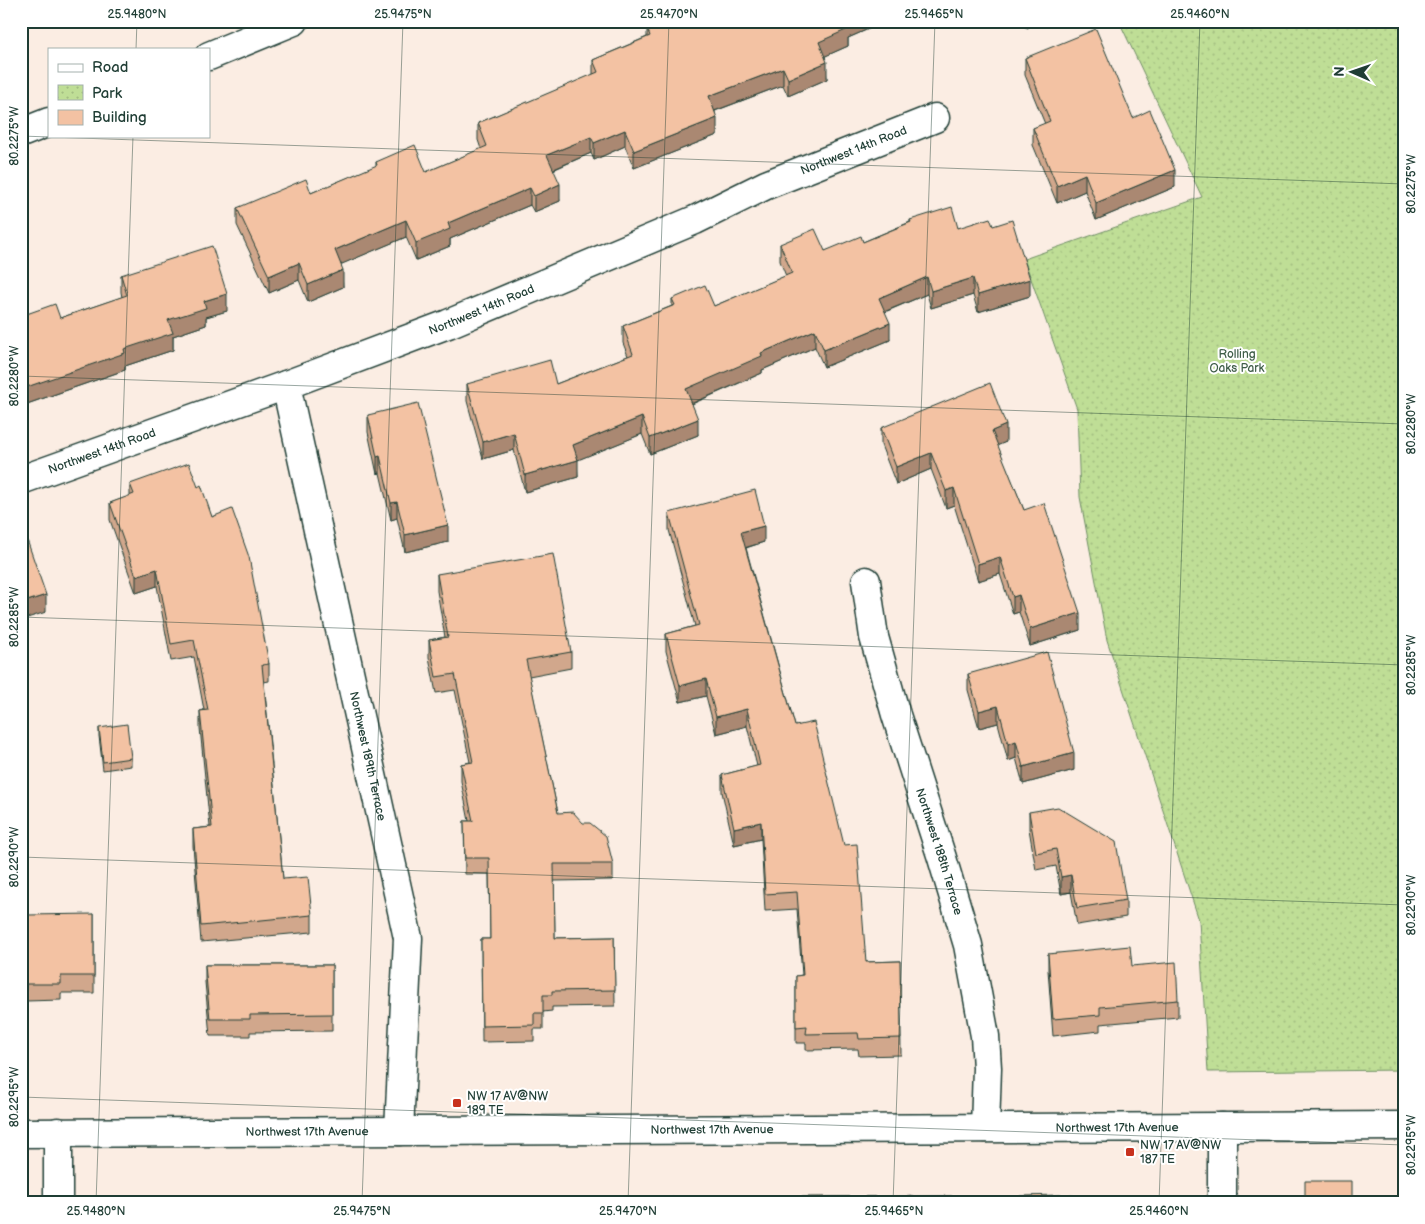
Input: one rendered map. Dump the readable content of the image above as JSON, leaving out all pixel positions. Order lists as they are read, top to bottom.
{
  "streets": {
    "main road": [
      "Northwest 14th Road",
      "Northwest 189th Terrace",
      "Northwest 188th Terrace",
      "Northwest 17th Avenue"
    ]
  },
  "crossings": [
    ["Northwest 14th Road", "Northwest 189th Terrace"],
    ["Northwest 189th Terrace", "Northwest 17th Avenue"],
    ["Northwest 188th Terrace", "Northwest 17th Avenue"]
  ],
  "parks": ["Rolling Oaks Park"],
  "places": {
    "transit": ["NW 17 AV@NW 189 TE", "NW 17 AV@NW 187 TE"]
  },
  "legend": ["Road", "Park", "Building"],
  "north": "left",
  "coordinates": [
    "25.9480°N",
    "25.9475°N",
    "25.9470°N",
    "25.9465°N",
    "25.9460°N",
    "80.2275°W",
    "80.2280°W",
    "80.2285°W",
    "80.2290°W",
    "80.2295°W"
  ]
}
